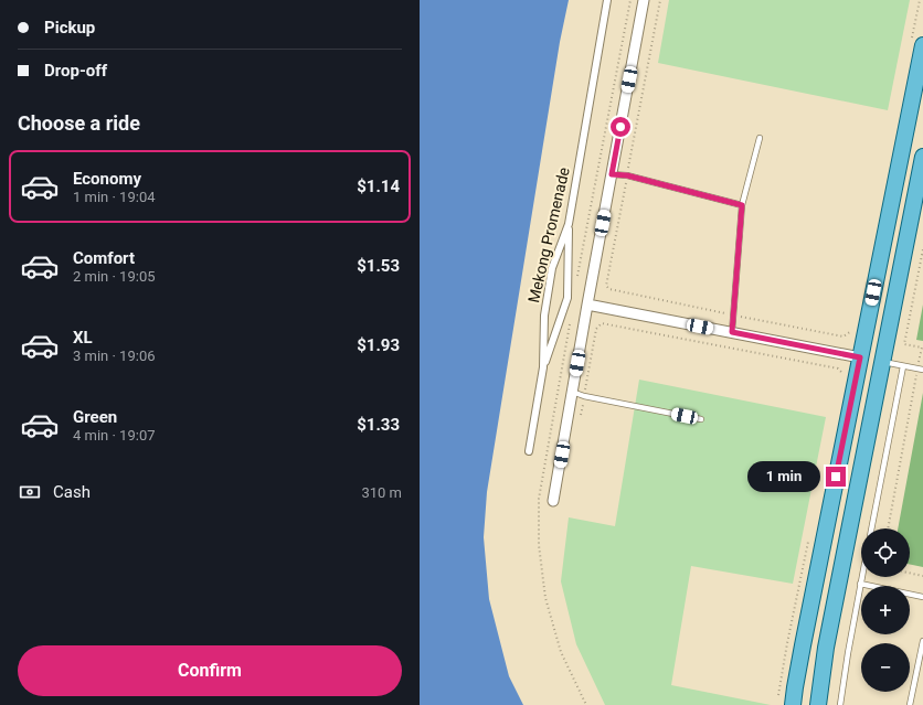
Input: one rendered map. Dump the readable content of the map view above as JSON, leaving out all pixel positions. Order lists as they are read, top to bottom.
{
  "streets": {
    "street": ["Mekong Promenade"]
  },
  "page": {
    "banner": ["Pickup", "Drop-off"],
    "heading": "Choose a ride",
    "list": [
      {
        "name": "Economy",
        "note": "1 min · 19:04",
        "value": "$1.14"
      },
      {
        "name": "Comfort",
        "note": "2 min · 19:05",
        "value": "$1.53"
      },
      {
        "name": "XL",
        "note": "3 min · 19:06",
        "value": "$1.93"
      },
      {
        "name": "Green",
        "note": "4 min · 19:07",
        "value": "$1.33"
      }
    ],
    "bubble": "1 min",
    "pay": ["Cash", "310 m"],
    "map_buttons": ["+", "−"],
    "buttons": "Confirm"
  }
}
